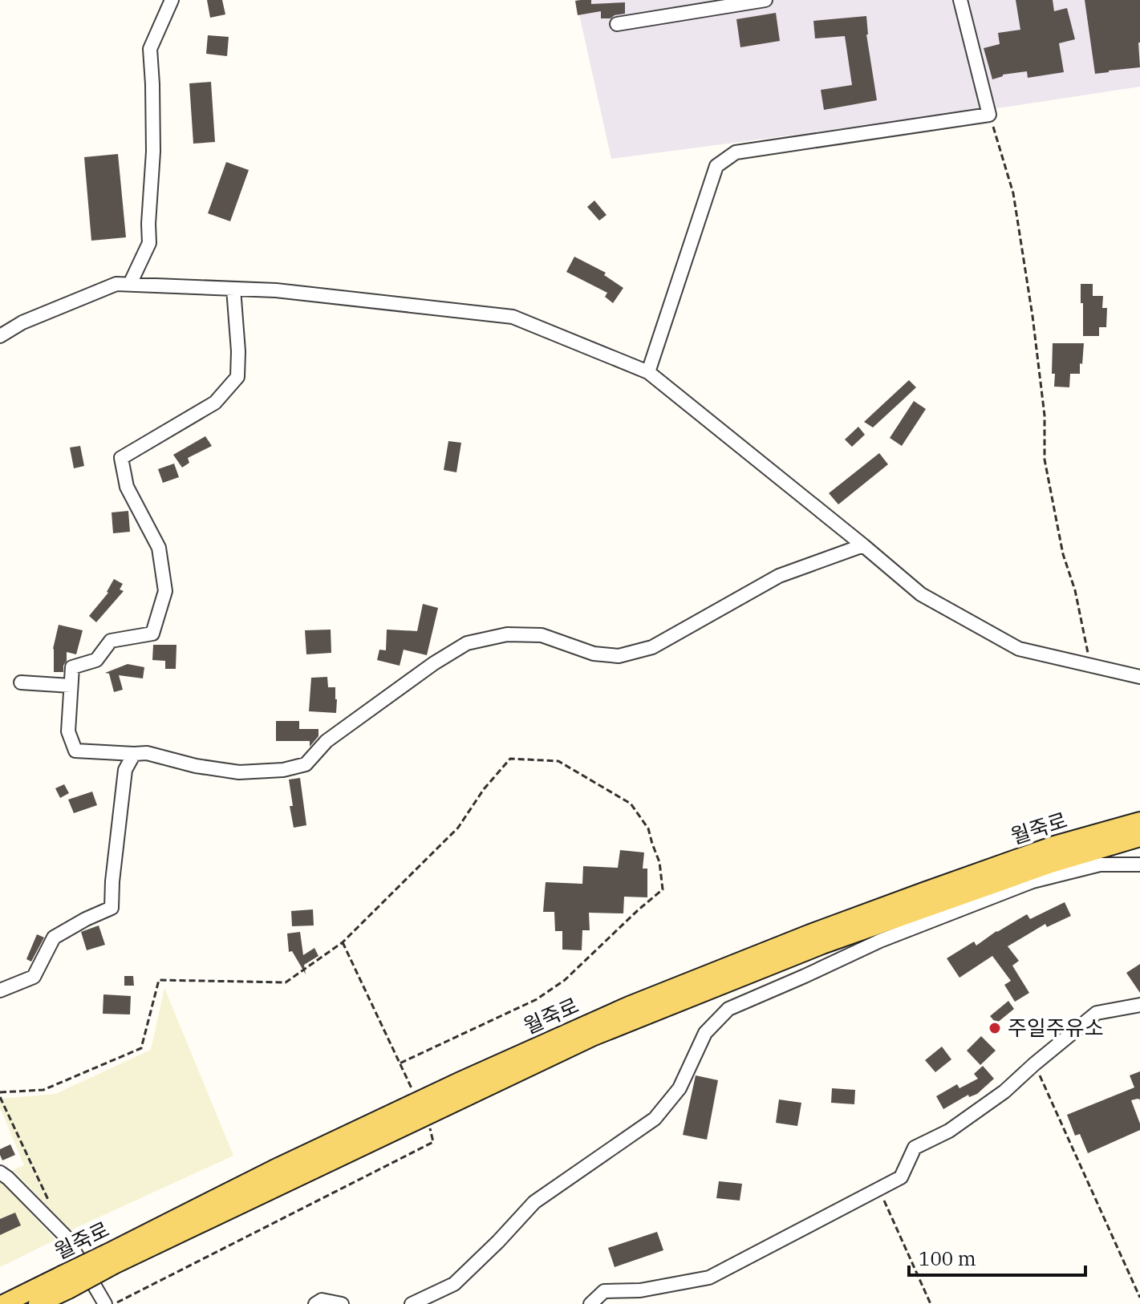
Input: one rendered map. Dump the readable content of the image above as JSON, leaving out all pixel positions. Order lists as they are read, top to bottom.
{
  "streets": {
    "main road": ["월죽로"]
  },
  "places": ["주일주유소"],
  "scale_bar": "100 m"
}
